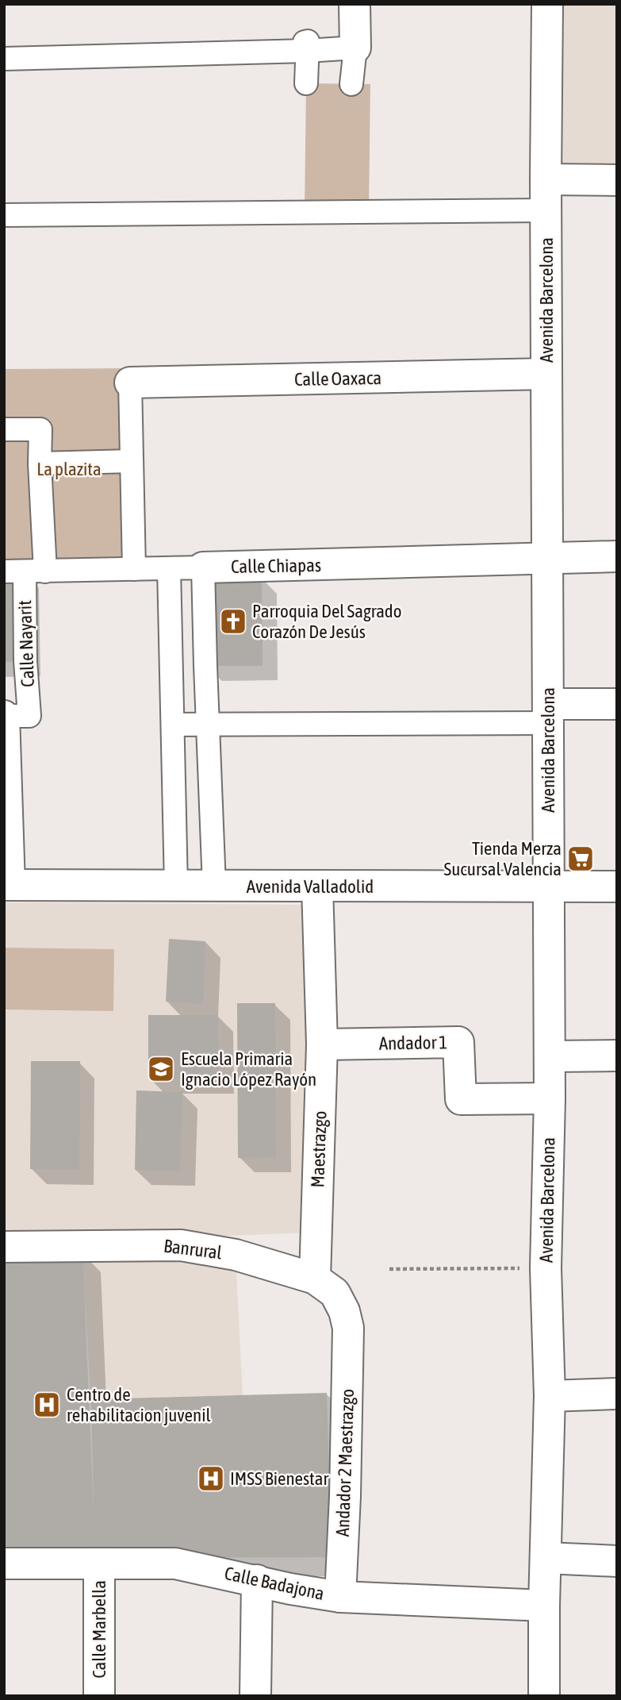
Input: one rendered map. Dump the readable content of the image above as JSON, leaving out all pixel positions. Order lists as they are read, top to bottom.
{
  "streets": {
    "street": [
      "Avenida Barcelona",
      "Calle Oaxaca",
      "Calle Chiapas",
      "Calle Nayarit",
      "Avenida Valladolid",
      "Andador 1",
      "Maestrazgo",
      "Banrural",
      "Andador 2 Maestrazgo",
      "Calle Badajona",
      "Calle Marbella"
    ]
  },
  "crossings": [
    ["Avenida Barcelona", "Calle Oaxaca"],
    ["Avenida Barcelona", "Calle Chiapas"],
    ["Avenida Barcelona", "Avenida Valladolid"],
    ["Avenida Barcelona", "Andador 1"],
    ["Avenida Barcelona", "Calle Badajona"],
    ["Calle Chiapas", "Calle Nayarit"],
    ["Calle Nayarit", "Avenida Valladolid"],
    ["Avenida Valladolid", "Maestrazgo"],
    ["Andador 1", "Maestrazgo"],
    ["Maestrazgo", "Banrural"],
    ["Banrural", "Andador 2 Maestrazgo"],
    ["Andador 2 Maestrazgo", "Calle Badajona"],
    ["Calle Badajona", "Calle Marbella"]
  ],
  "parks": ["La plazita"],
  "places": {
    "church": ["Parroquia Del Sagrado Corazón De Jesús"],
    "supermarket": ["Tienda Merza Sucursal Valencia"],
    "school or university": ["Escuela Primaria Ignacio López Rayón"],
    "hospital": ["Centro de rehabilitacion juvenil", "IMSS Bienestar"]
  }
}
